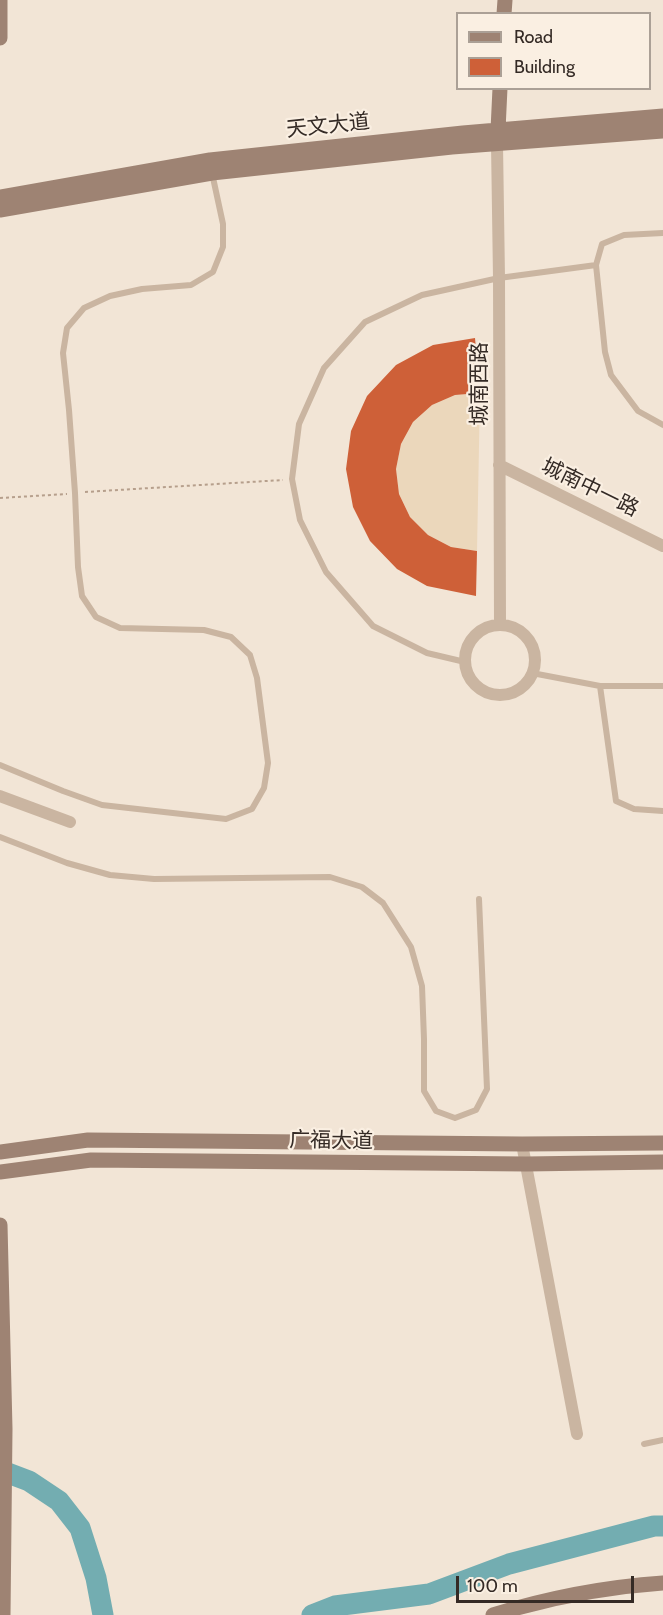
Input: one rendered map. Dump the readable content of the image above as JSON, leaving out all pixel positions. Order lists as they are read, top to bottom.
{
  "streets": {
    "main road": ["天文大道", "广福大道"],
    "street": ["城南西路", "城南中一路"]
  },
  "crossings": [
    ["天文大道", "城南西路"],
    ["城南西路", "城南中一路"]
  ],
  "legend": ["Road", "Building"],
  "scale_bar": "100 m"
}
